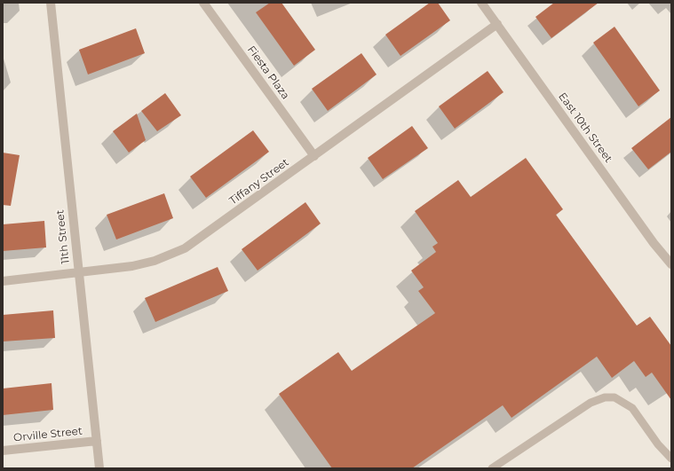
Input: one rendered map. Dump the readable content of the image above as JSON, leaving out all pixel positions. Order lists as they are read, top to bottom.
{
  "streets": {
    "street": [
      "Fiesta Plaza",
      "East 10th Street",
      "Tiffany Street",
      "11th Street",
      "Orville Street"
    ]
  },
  "crossings": [
    ["Fiesta Plaza", "Tiffany Street"],
    ["East 10th Street", "Tiffany Street"],
    ["Tiffany Street", "11th Street"],
    ["11th Street", "Orville Street"]
  ]
}
